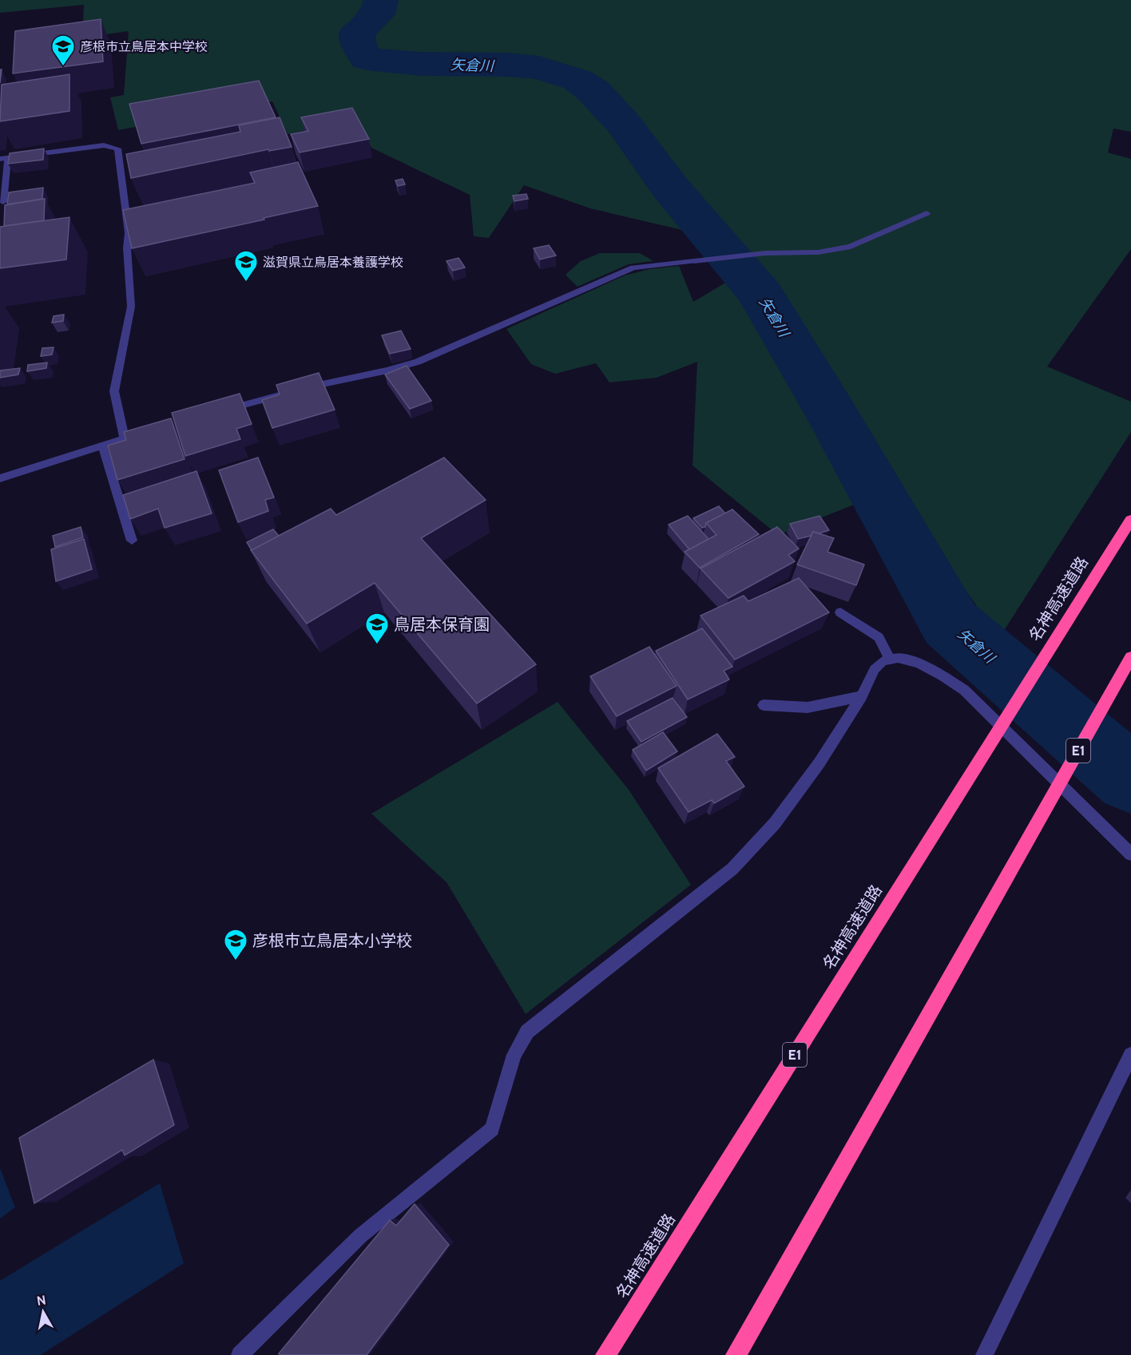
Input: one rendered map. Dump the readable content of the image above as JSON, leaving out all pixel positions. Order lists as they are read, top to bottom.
{
  "streets": {
    "highway": ["名神高速道路", "E1"]
  },
  "water": ["矢倉川"],
  "places": {
    "school or university": [
      "彦根市立鳥居本中学校",
      "滋賀県立鳥居本養護学校",
      "鳥居本保育園",
      "彦根市立鳥居本小学校"
    ]
  },
  "north": "top"
}
